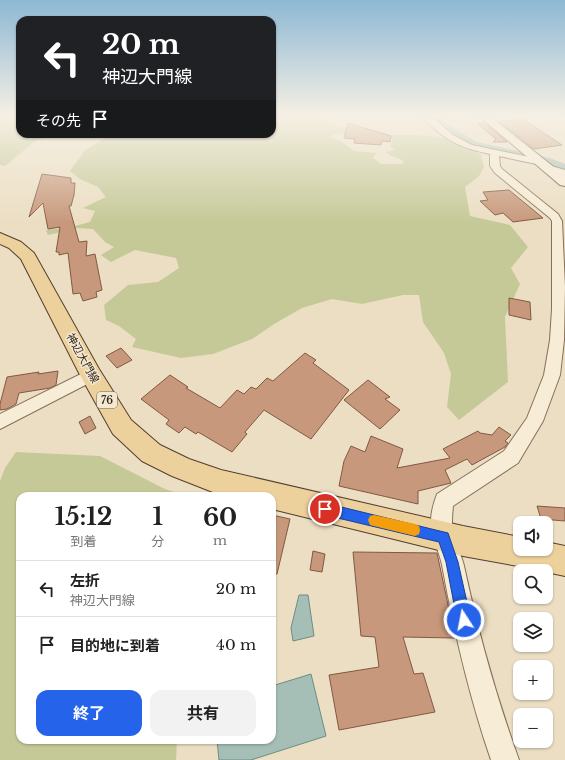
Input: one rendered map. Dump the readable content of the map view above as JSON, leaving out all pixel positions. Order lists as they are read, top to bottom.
{
  "streets": {
    "main road": ["神辺大門線", "76"]
  },
  "page": {
    "turn": ["20 m", "神辺大門線"],
    "then": "その先",
    "eta": [
      "15:12",
      "到着",
      "1",
      "分",
      "60",
      "m"
    ],
    "map_buttons": ["+", "−"],
    "list": [
      {
        "name": "左折",
        "note": "神辺大門線",
        "value": "20 m"
      },
      {
        "name": "目的地に到着",
        "value": "40 m"
      }
    ],
    "buttons": ["終了", "共有"]
  }
}
